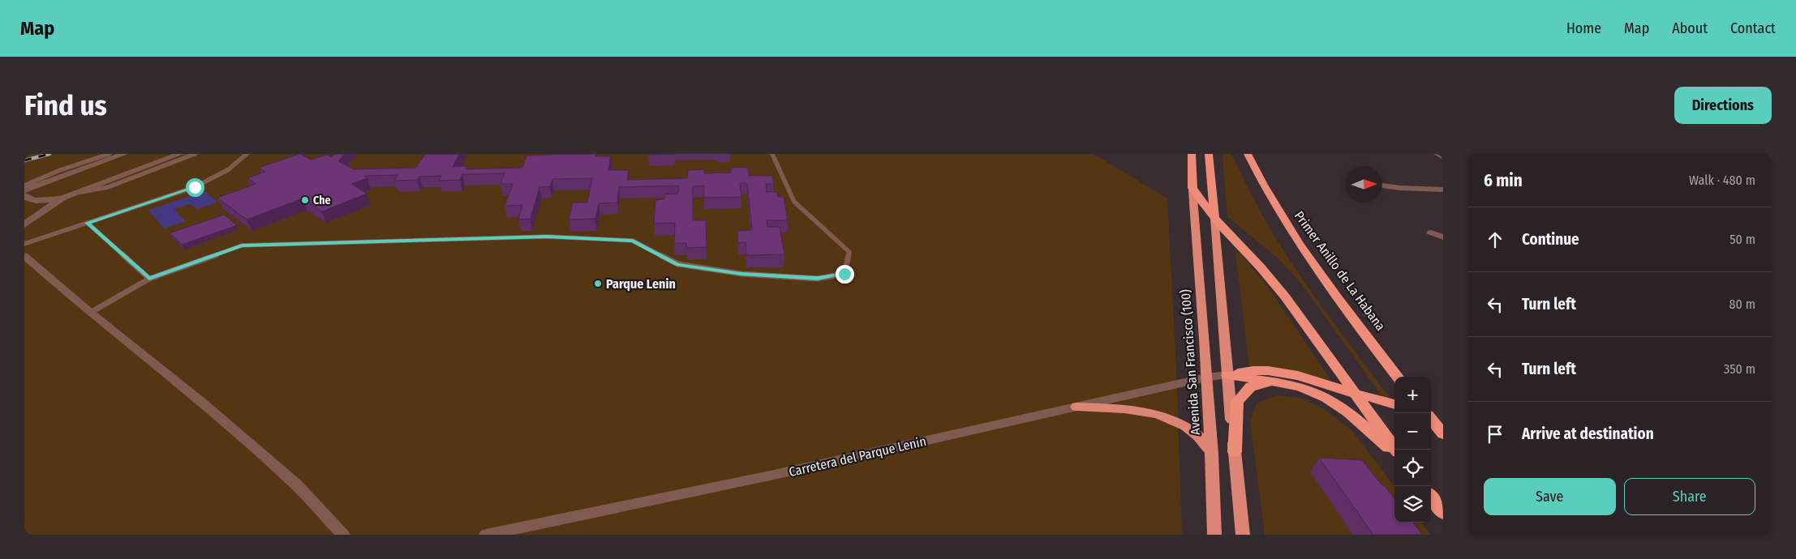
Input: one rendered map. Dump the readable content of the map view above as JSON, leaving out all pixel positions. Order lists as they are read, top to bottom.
{
  "streets": {
    "highway": ["Primer Anillo de La Habana", "Avenida San Francisco (100)"],
    "street": ["Carretera del Parque Lenin"]
  },
  "crossings": [
    ["Avenida San Francisco (100)", "Carretera del Parque Lenin"]
  ],
  "places": ["Che", "Parque Lenin"],
  "north": "right",
  "page": {
    "header": "Map",
    "nav": [
      "Home",
      "Map",
      "About",
      "Contact"
    ],
    "buttons": [
      "Directions",
      ["Save", "Share"]
    ],
    "title": "Find us",
    "heading": ["6 min", "Walk · 480 m"],
    "list": [
      ["Continue", "50 m"],
      ["Turn left", "80 m"],
      ["Turn left", "350 m"],
      "Arrive at destination"
    ],
    "map_buttons": ["+", "−"]
  }
}
